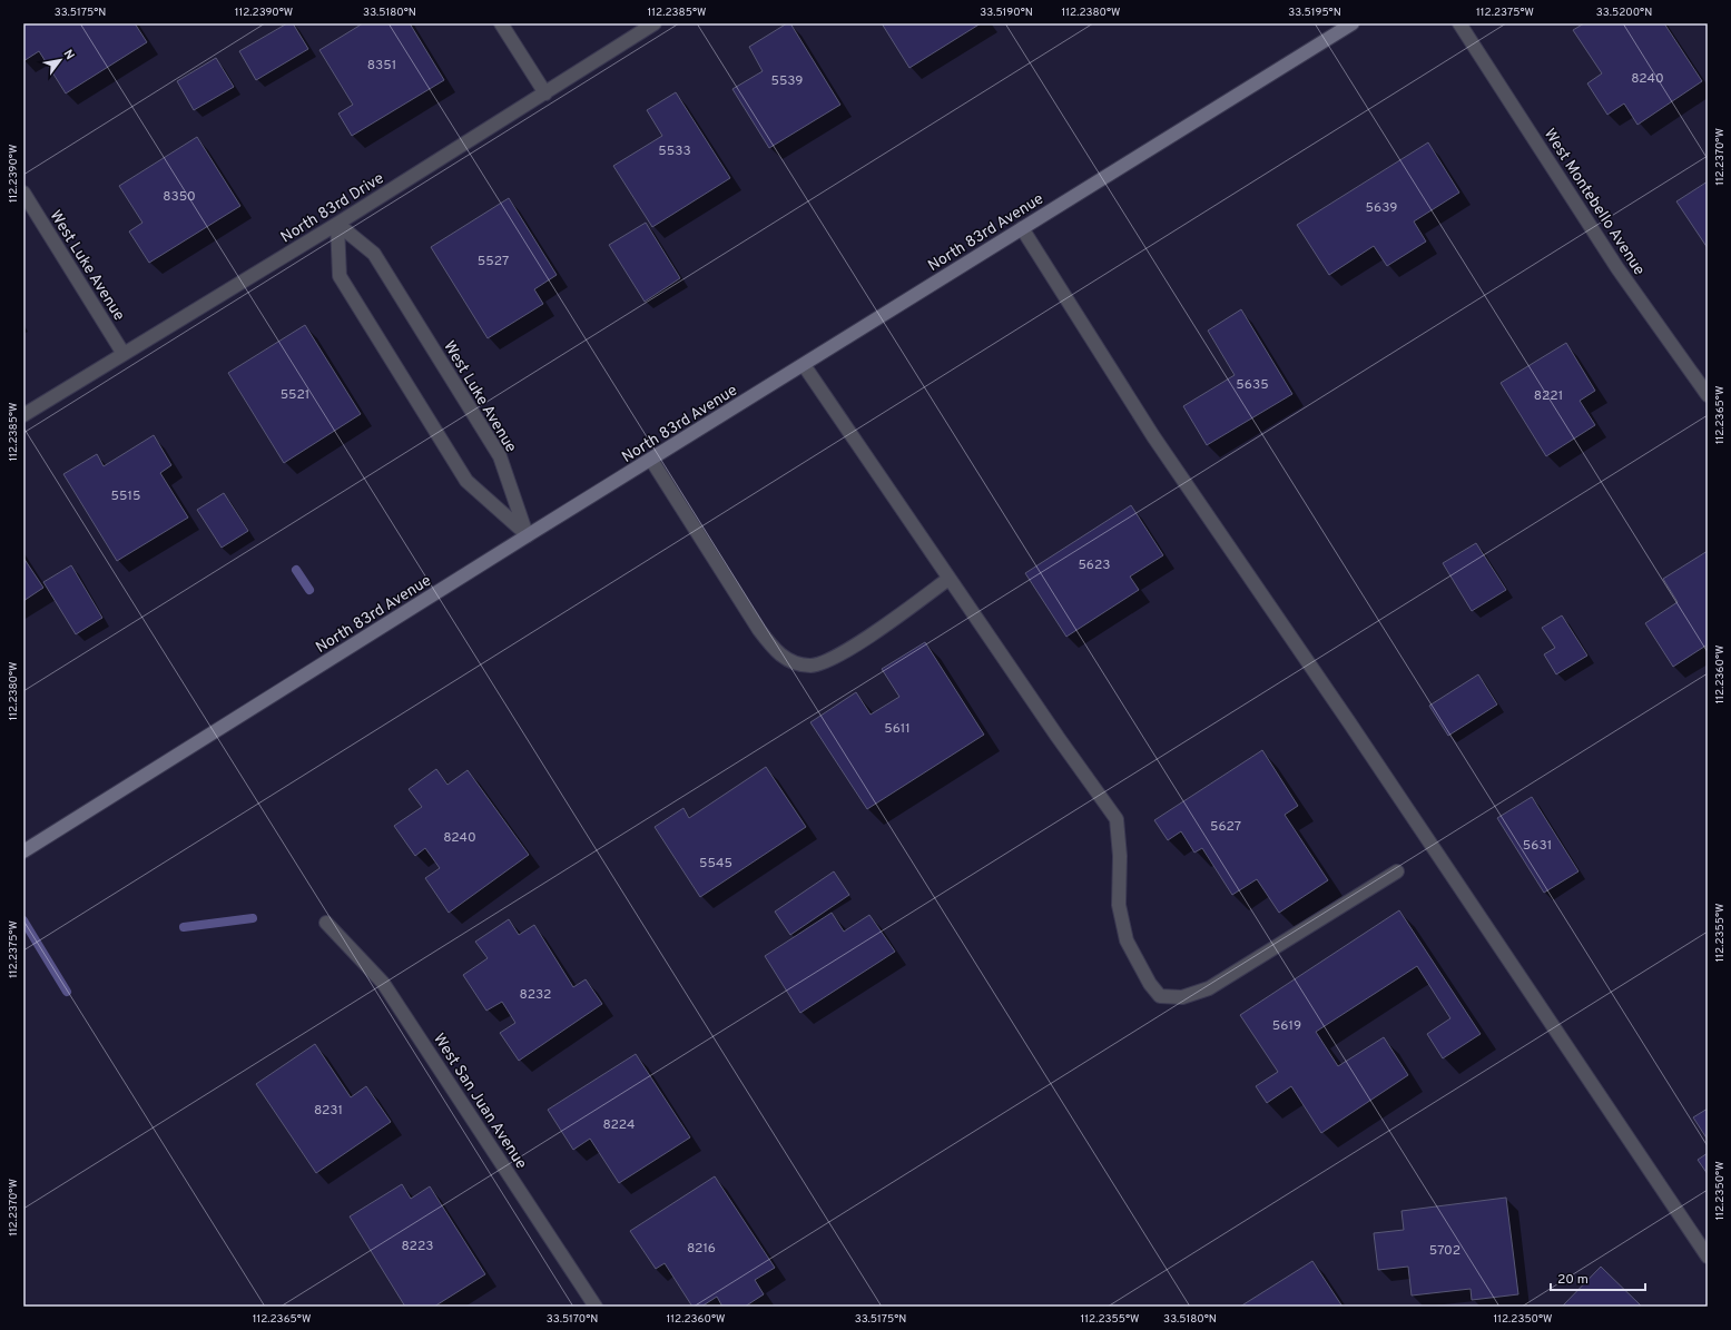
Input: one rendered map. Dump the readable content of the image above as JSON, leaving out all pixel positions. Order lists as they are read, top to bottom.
{
  "streets": {
    "main road": ["North 83rd Avenue"],
    "street": [
      "West Montebello Avenue",
      "North 83rd Drive",
      "West Luke Avenue",
      "West San Juan Avenue"
    ]
  },
  "crossings": [
    ["North 83rd Drive", "West Luke Avenue"],
    ["North 83rd Avenue", "West Luke Avenue"]
  ],
  "house_numbers": [
    "8351",
    "8240",
    "5539",
    "5533",
    "8350",
    "5639",
    "5527",
    "5635",
    "5521",
    "8221",
    "5515",
    "5623",
    "5611",
    "5627",
    "8240",
    "5631",
    "5545",
    "8232",
    "5619",
    "8231",
    "8224",
    "8223",
    "8216",
    "5702"
  ],
  "scale_bar": "20 m",
  "north": "top right",
  "coordinates": [
    "33.5175°N",
    "112.2390°W",
    "33.5180°N",
    "112.2385°W",
    "33.5190°N",
    "112.2380°W",
    "33.5195°N",
    "112.2375°W",
    "33.5200°N",
    "112.2370°W",
    "112.2365°W",
    "112.2360°W",
    "112.2355°W",
    "112.2350°W",
    "33.5170°N"
  ]
}
